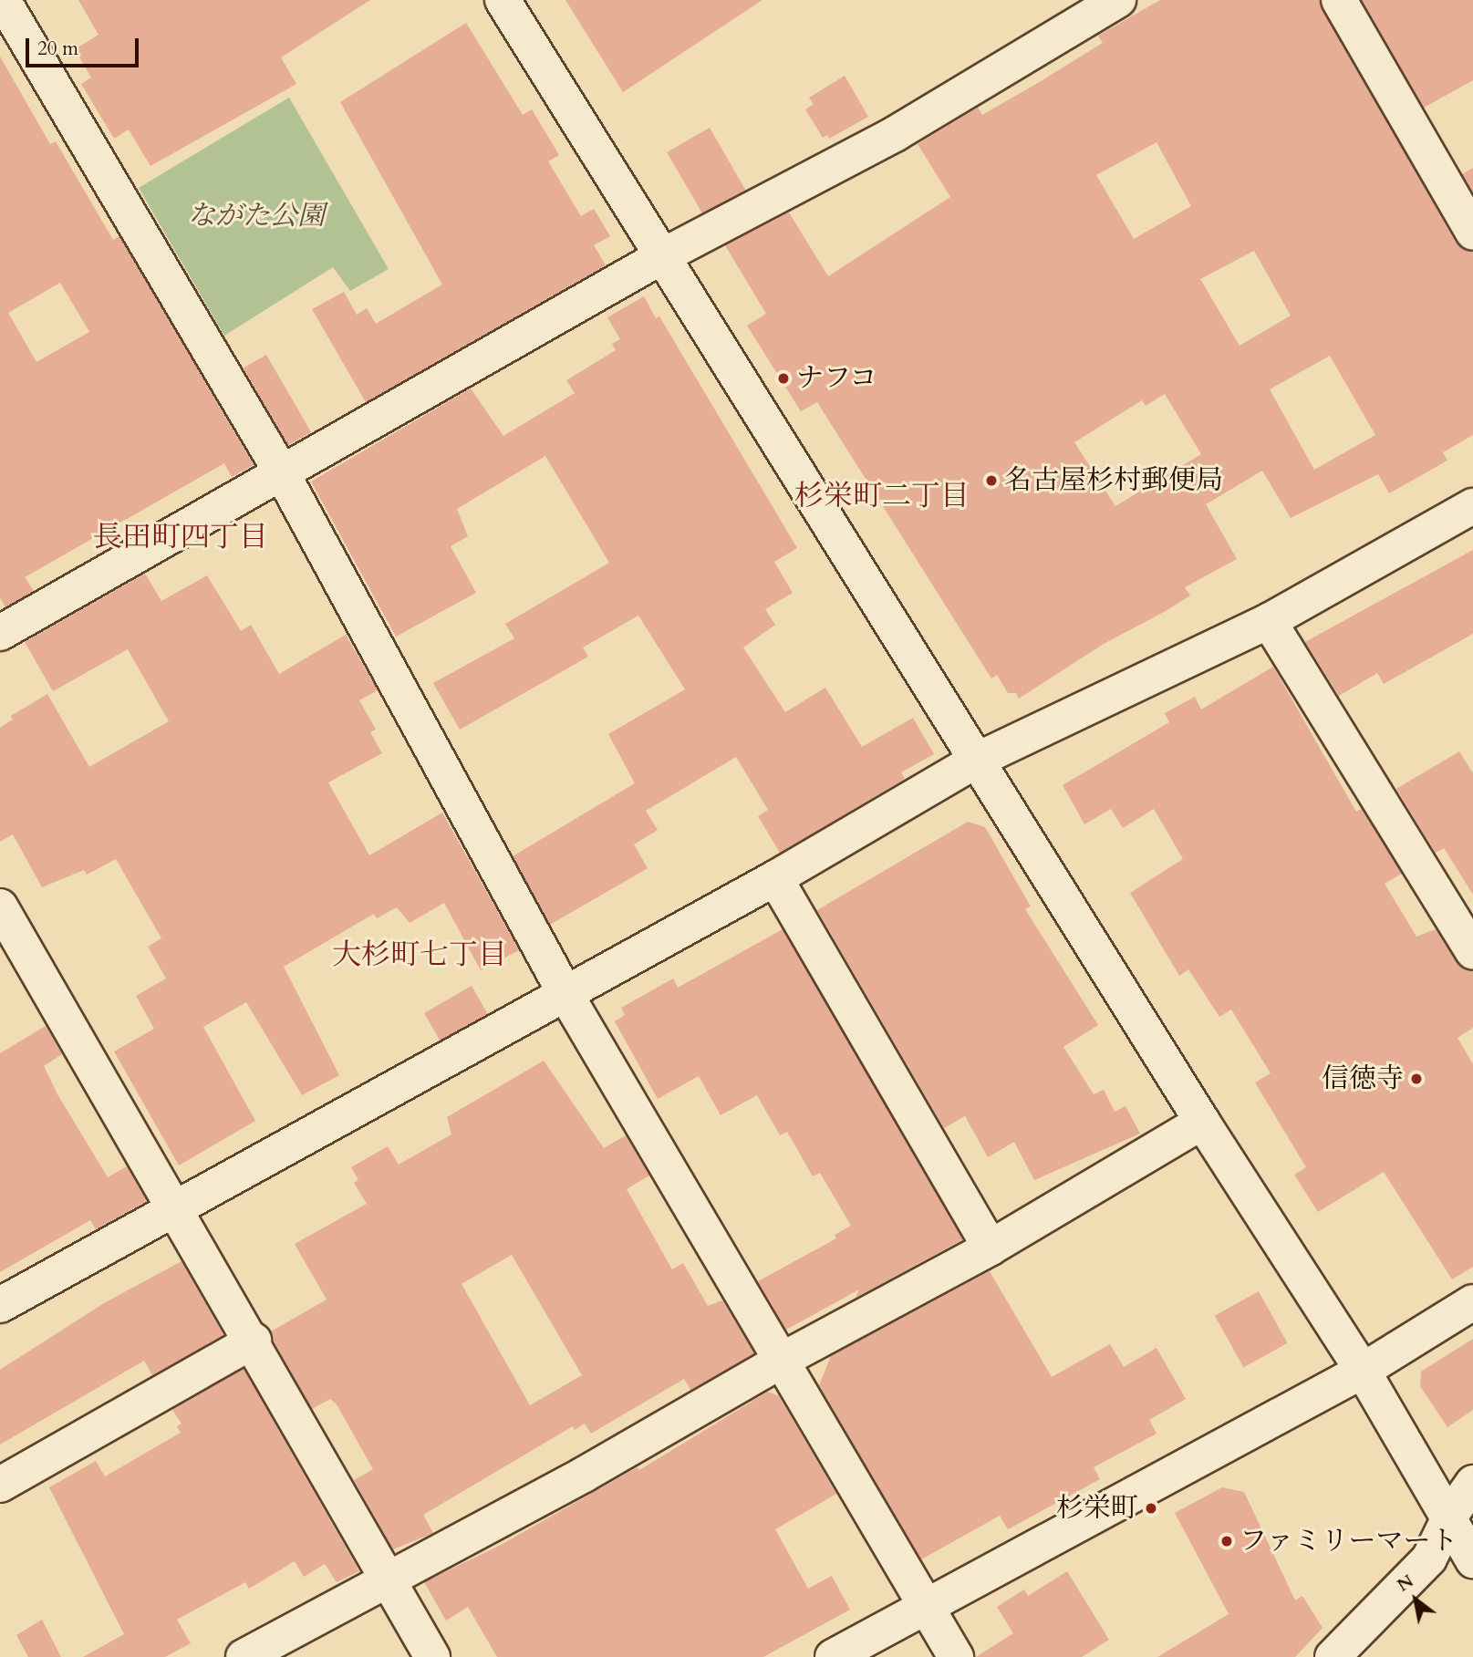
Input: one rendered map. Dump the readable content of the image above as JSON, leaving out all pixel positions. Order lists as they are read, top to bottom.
{
  "districts": ["杉栄町二丁目", "長田町四丁目", "大杉町七丁目"],
  "parks": ["ながた公園"],
  "places": [
    "ナフコ",
    "名古屋杉村郵便局",
    "信徳寺",
    "杉栄町",
    "ファミリーマート"
  ],
  "scale_bar": "20 m",
  "north": "top left"
}
